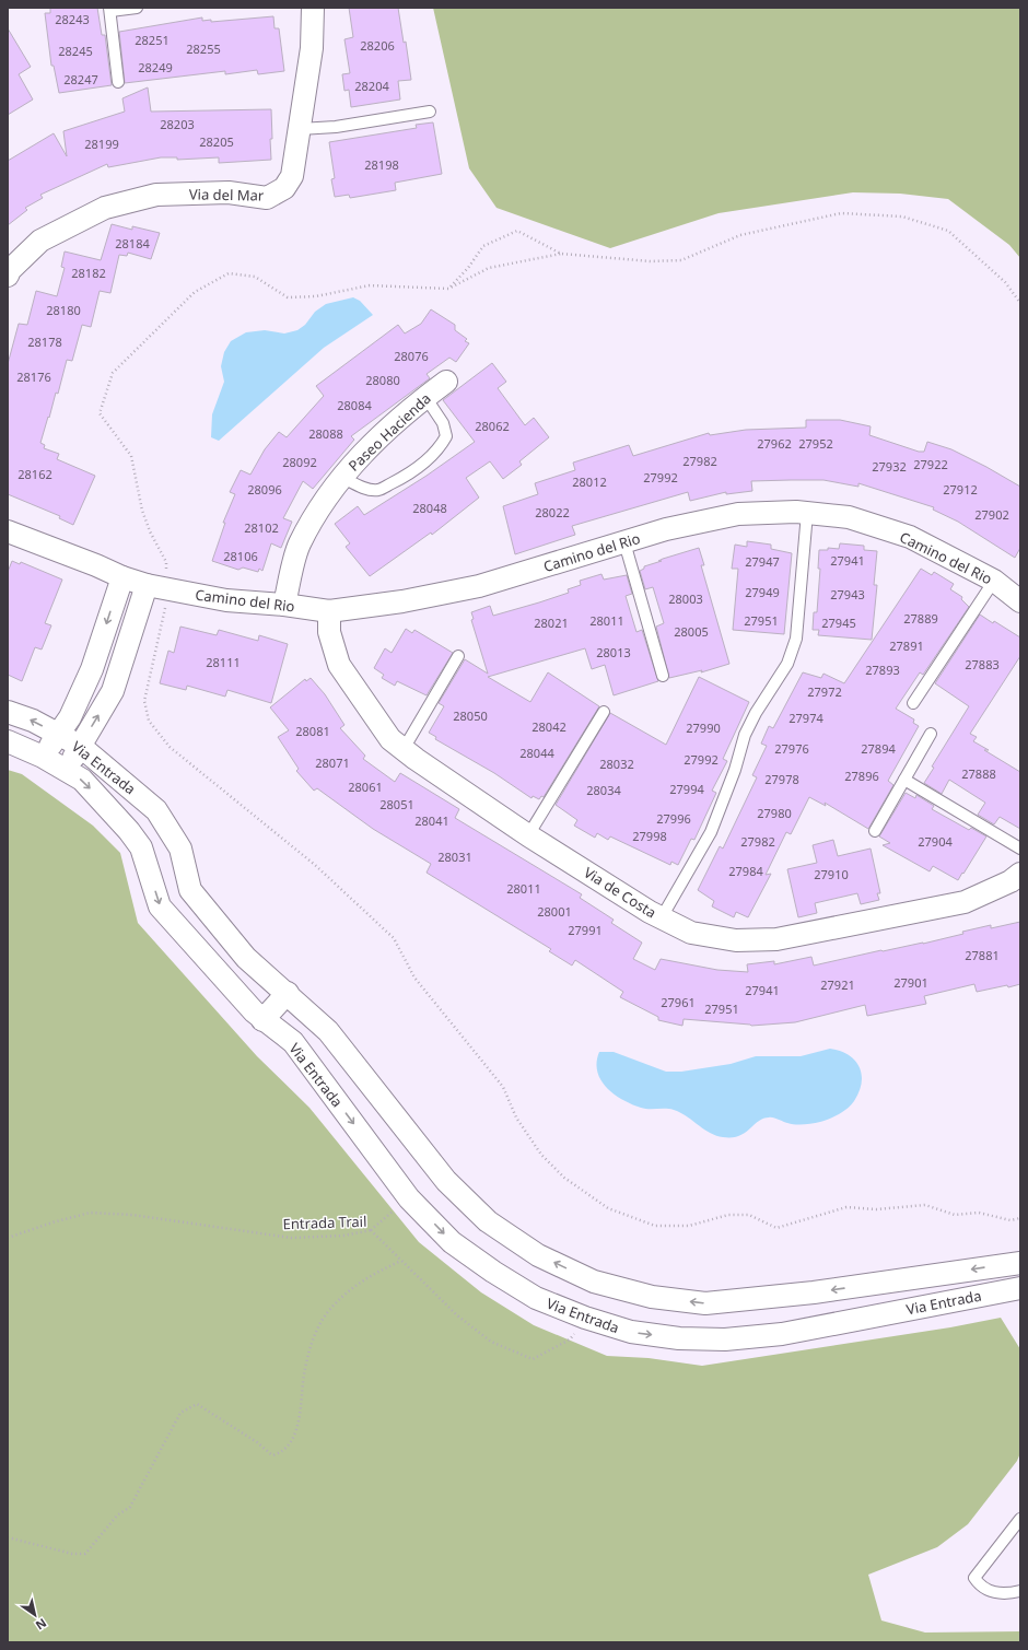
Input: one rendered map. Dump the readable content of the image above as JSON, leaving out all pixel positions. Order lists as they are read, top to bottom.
{
  "streets": {
    "street": [
      "Via del Mar",
      "Paseo Hacienda",
      "Camino del Rio",
      "Via Entrada",
      "Via de Costa"
    ],
    "path": ["Entrada Trail"]
  },
  "crossings": [
    ["Paseo Hacienda", "Camino del Rio"],
    ["Camino del Rio", "Via de Costa"],
    ["Via Entrada", "Entrada Trail"]
  ],
  "house_numbers": [
    "28243",
    "28251",
    "28206",
    "28255",
    "28245",
    "28249",
    "28247",
    "28204",
    "28203",
    "28205",
    "28199",
    "28198",
    "28184",
    "28182",
    "28180",
    "28178",
    "28076",
    "28176",
    "28080",
    "28084",
    "28062",
    "28088",
    "27962",
    "27952",
    "27982",
    "28092",
    "27922",
    "27932",
    "28162",
    "27992",
    "28012",
    "28096",
    "27912",
    "28048",
    "28022",
    "27902",
    "28102",
    "28106",
    "27941",
    "27947",
    "27949",
    "27943",
    "28003",
    "27889",
    "28011",
    "27951",
    "28021",
    "27945",
    "28005",
    "27891",
    "28013",
    "28111",
    "27883",
    "27893",
    "27972",
    "28050",
    "27974",
    "28042",
    "27990",
    "28081",
    "27976",
    "27894",
    "28044",
    "27992",
    "28071",
    "28032",
    "27888",
    "27896",
    "27978",
    "28061",
    "27994",
    "28034",
    "28051",
    "27980",
    "27996",
    "28041",
    "27998",
    "27982",
    "27904",
    "28031",
    "27984",
    "27910",
    "28011",
    "28001",
    "27991",
    "27881",
    "27901",
    "27921",
    "27941",
    "27961",
    "27951"
  ],
  "north": "bottom right"
}
